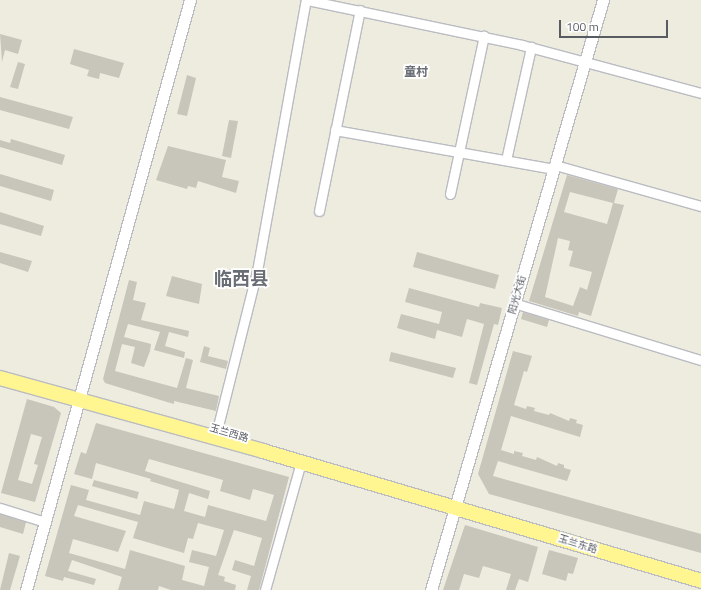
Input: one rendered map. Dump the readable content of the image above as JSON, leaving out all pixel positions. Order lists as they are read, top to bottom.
{
  "streets": {
    "highway": ["玉兰西路", "玉兰东路"],
    "street": ["阳光大街"]
  },
  "crossings": [
    ["阳光大街", "玉兰西路"],
    ["阳光大街", "玉兰东路"],
    ["玉兰西路", "玉兰东路"]
  ],
  "districts": ["童村", "临西县"],
  "scale_bar": "100 m"
}
